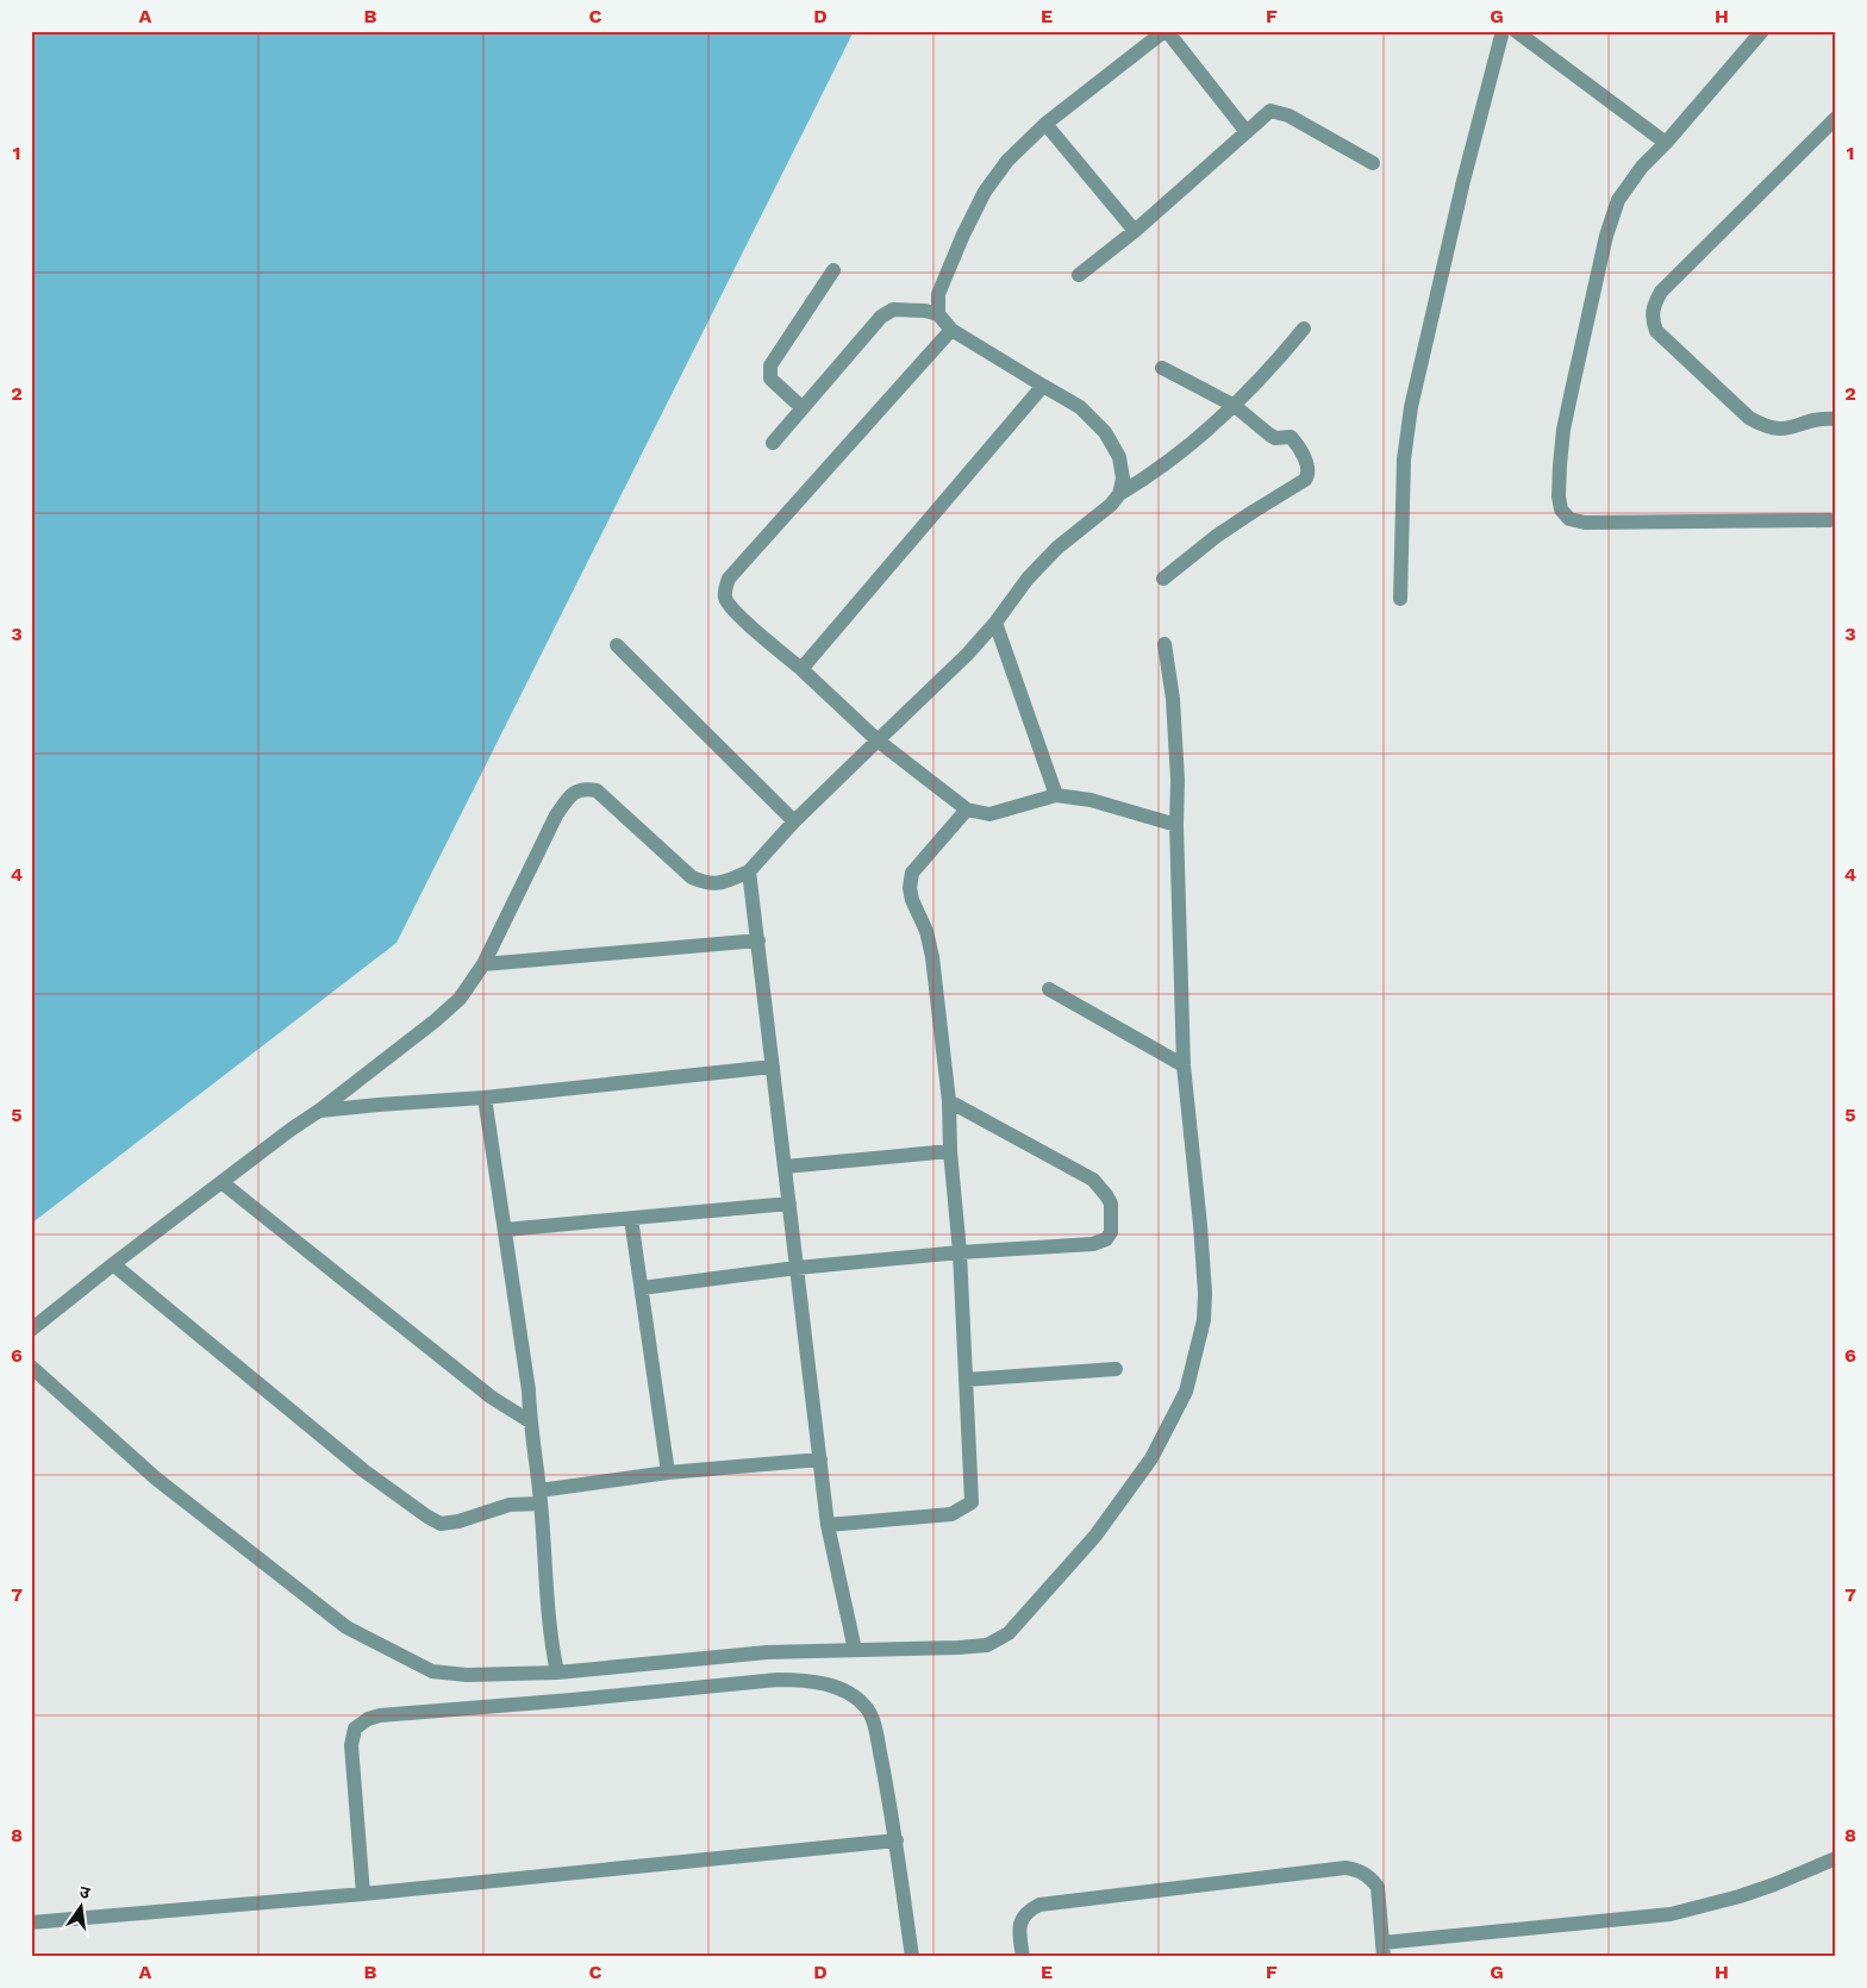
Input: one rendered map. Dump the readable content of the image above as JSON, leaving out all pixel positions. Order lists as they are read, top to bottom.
{
  "north": "top",
  "grid": {
    "columns": [
      "A",
      "B",
      "C",
      "D",
      "E",
      "F",
      "G",
      "H"
    ],
    "rows": [
      "1",
      "2",
      "3",
      "4",
      "5",
      "6",
      "7",
      "8"
    ]
  }
}
